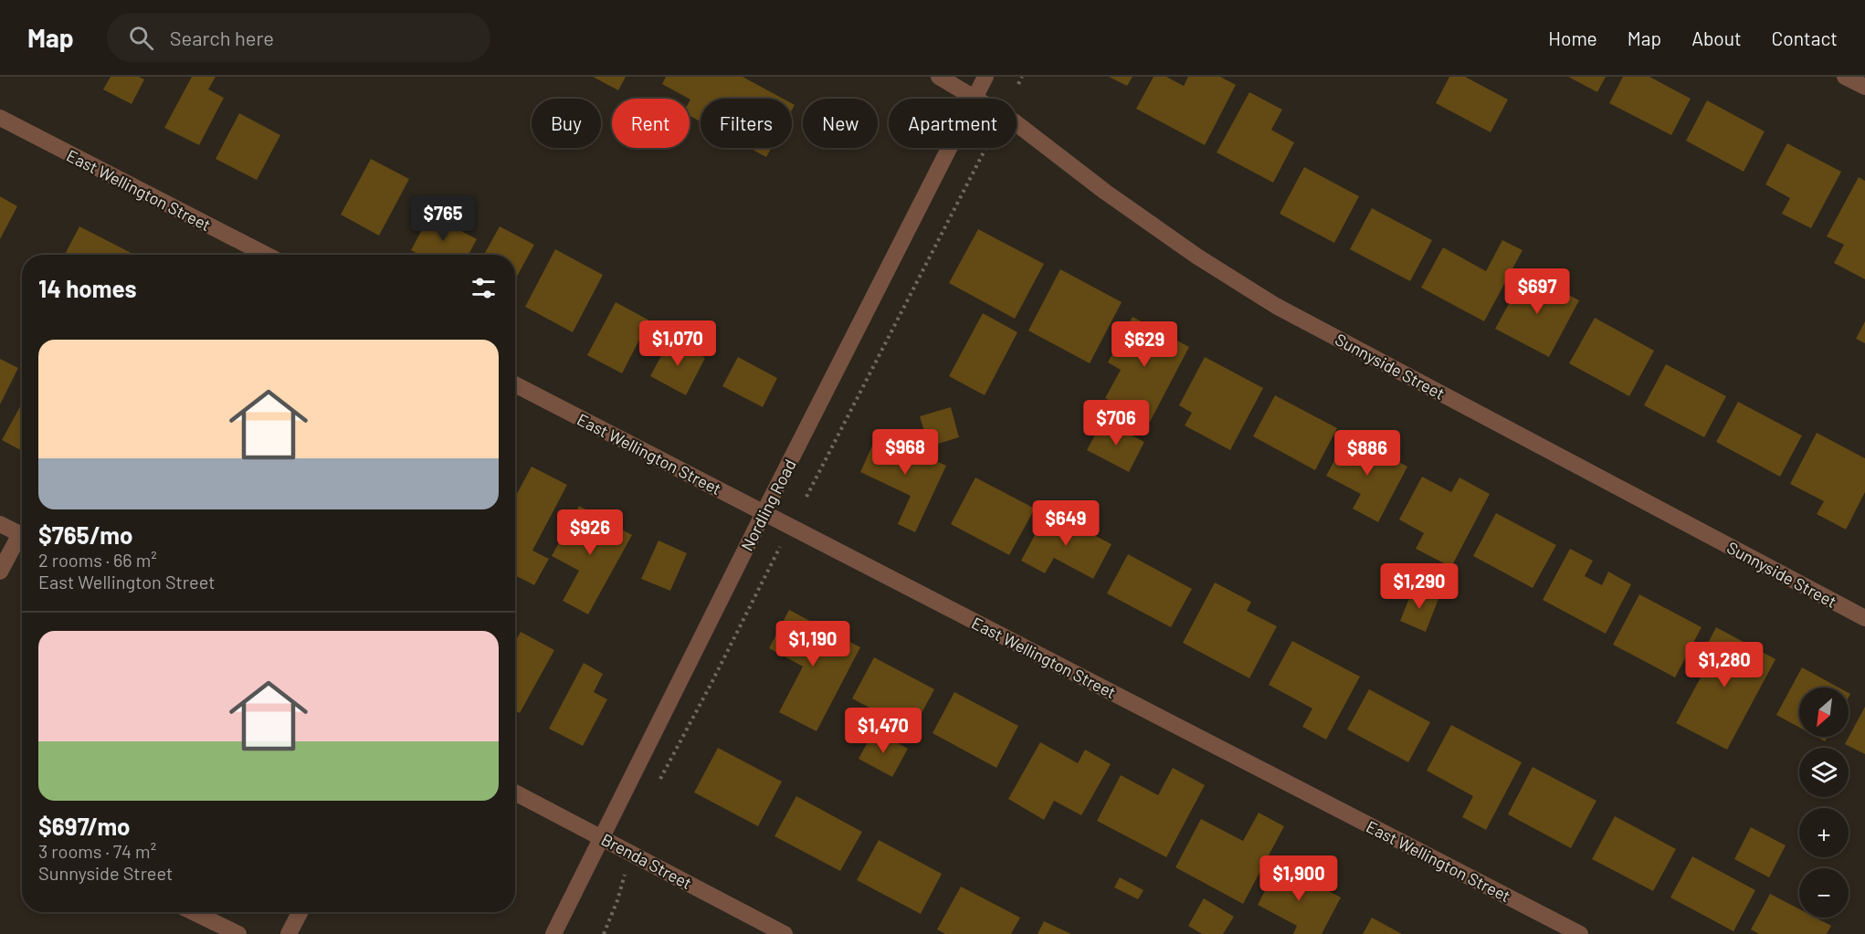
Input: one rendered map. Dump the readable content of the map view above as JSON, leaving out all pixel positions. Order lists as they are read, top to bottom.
{
  "streets": {
    "street": [
      "East Wellington Street",
      "Sunnyside Street",
      "Nordling Road",
      "Brenda Street"
    ]
  },
  "crossings": [
    ["East Wellington Street", "Nordling Road"],
    ["Sunnyside Street", "Nordling Road"],
    ["Nordling Road", "Brenda Street"]
  ],
  "north": "bottom left",
  "page": {
    "header": "Map",
    "search": "Search here",
    "nav": [
      "Home",
      "Map",
      "About",
      "Contact"
    ],
    "chip": [
      "Buy",
      "Rent",
      "Filters",
      "New",
      "Apartment"
    ],
    "price": [
      "$765",
      "$697",
      "$1,070",
      "$629",
      "$706",
      "$968",
      "$886",
      "$649",
      "$926",
      "$1,290",
      "$1,190",
      "$1,280",
      "$1,470",
      "$1,900"
    ],
    "heading": "14 homes",
    "list": [
      {
        "name": "$765/mo",
        "note": "2 rooms · 66 m² · East Wellington Street"
      },
      {
        "name": "$697/mo",
        "note": "3 rooms · 74 m² · Sunnyside Street"
      }
    ],
    "map_buttons": ["+", "−"]
  }
}
